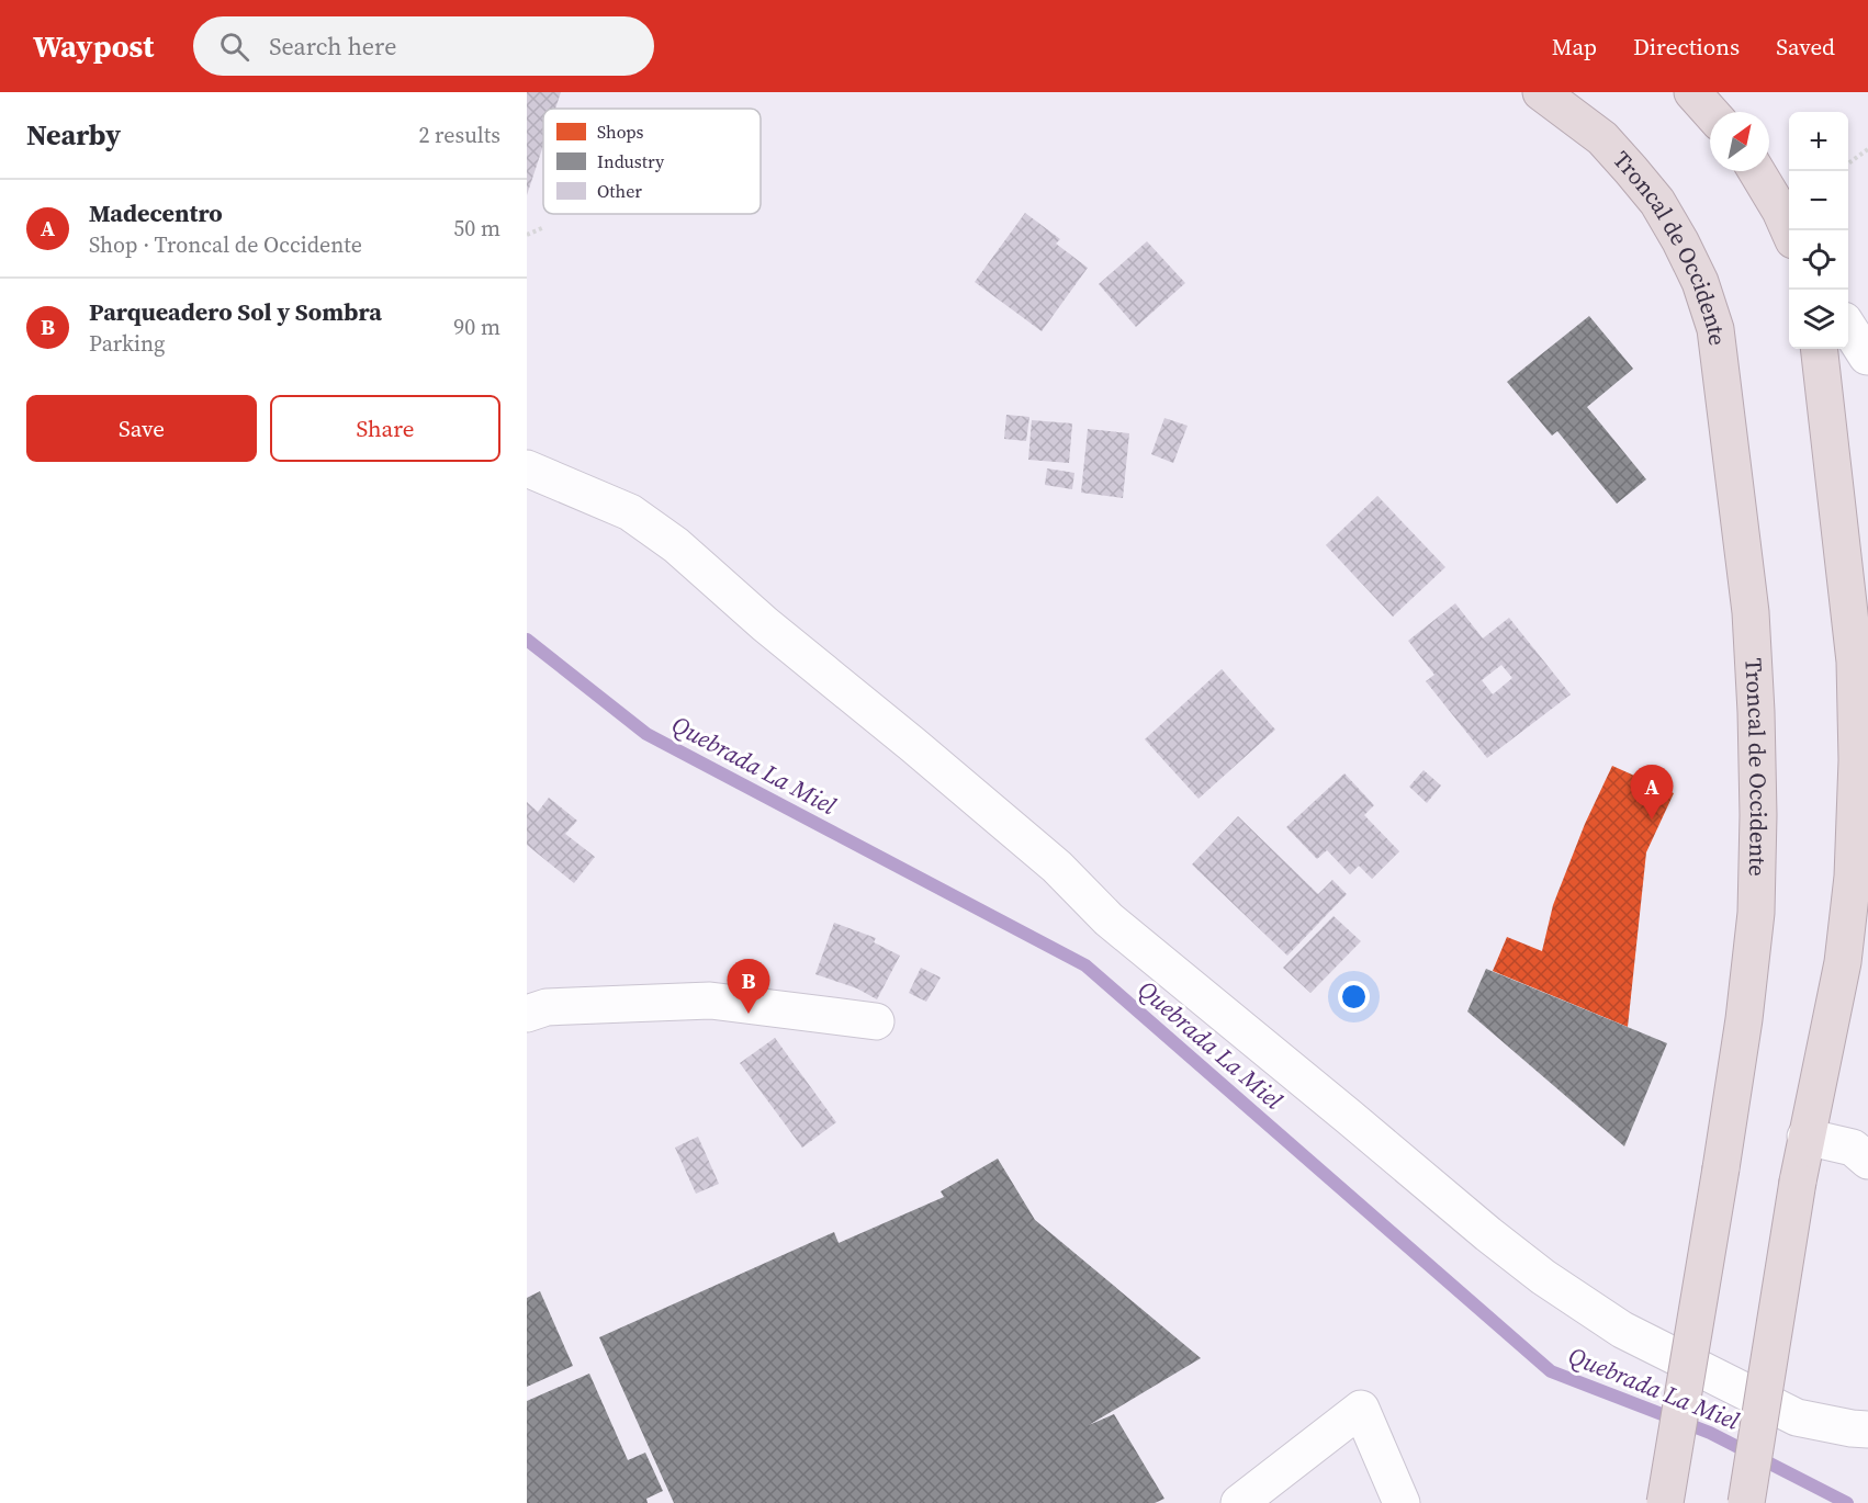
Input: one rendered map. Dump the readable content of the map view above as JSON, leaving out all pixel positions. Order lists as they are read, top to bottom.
{
  "streets": {
    "highway": ["Troncal de Occidente"]
  },
  "water": ["Quebrada La Miel"],
  "legend": ["Shops", "Industry", "Other"],
  "north": "top right",
  "page": {
    "header": "Waypost",
    "search": "Search here",
    "nav": ["Map", "Directions", "Saved"],
    "heading": ["Nearby", "2 results"],
    "map_buttons": ["+", "−"],
    "list": [
      {
        "mark": "A",
        "name": "Madecentro",
        "note": "Shop · Troncal de Occidente",
        "value": "50 m"
      },
      {
        "mark": "B",
        "name": "Parqueadero Sol y Sombra",
        "note": "Parking",
        "value": "90 m"
      }
    ],
    "buttons": ["Save", "Share"],
    "pins": ["A", "B"]
  }
}
